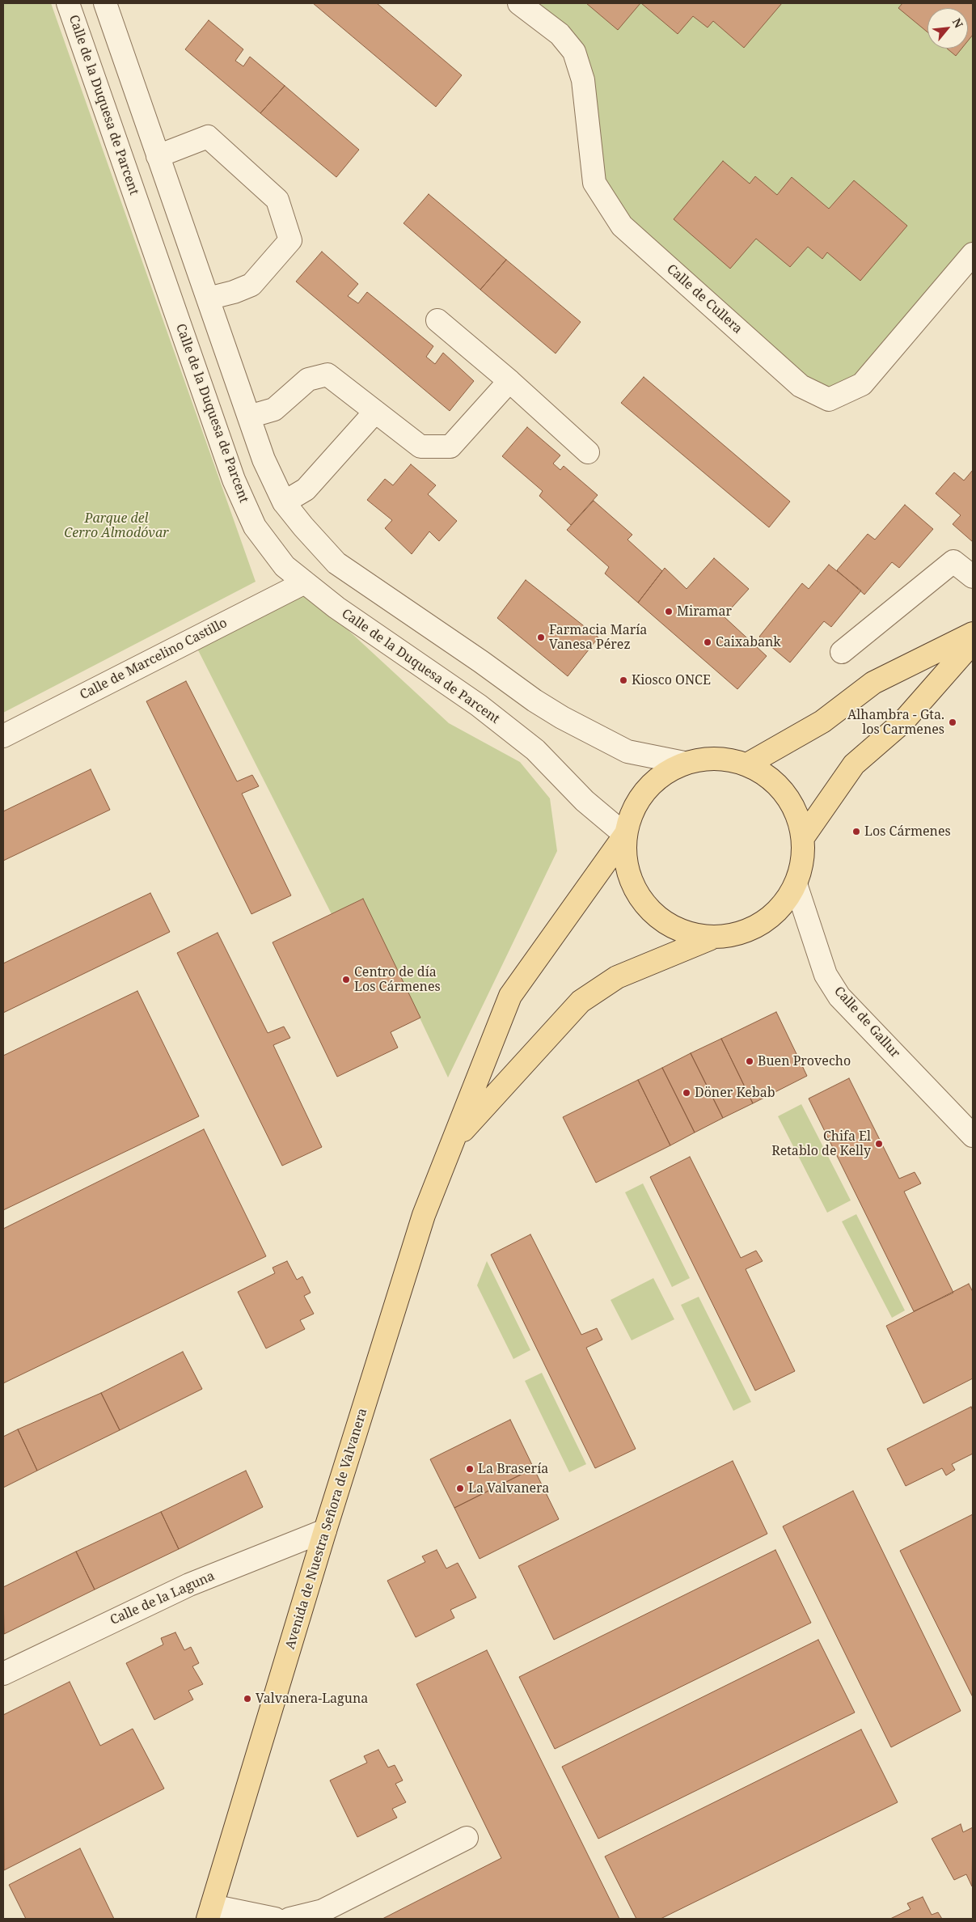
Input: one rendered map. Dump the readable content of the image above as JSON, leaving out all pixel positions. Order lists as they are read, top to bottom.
{
  "streets": {
    "main road": ["Avenida de Nuestra Señora de Valvanera"],
    "street": [
      "Calle de la Duquesa de Parcent",
      "Calle de Cullera",
      "Calle de Marcelino Castillo",
      "Calle de Gallur",
      "Calle de la Laguna"
    ]
  },
  "crossings": [
    ["Calle de la Duquesa de Parcent", "Calle de Marcelino Castillo"],
    ["Calle de la Duquesa de Parcent", "Avenida de Nuestra Señora de Valvanera"],
    ["Calle de Gallur", "Avenida de Nuestra Señora de Valvanera"],
    ["Avenida de Nuestra Señora de Valvanera", "Calle de la Laguna"]
  ],
  "parks": ["Parque del Cerro Almodóvar"],
  "places": [
    "Miramar",
    "Farmacia María Vanesa Pérez",
    "Caixabank",
    "Kiosco ONCE",
    "Alhambra - Gta. los Carmenes",
    "Los Cármenes",
    "Centro de día Los Cármenes",
    "Buen Provecho",
    "Döner Kebab",
    "Chifa El Retablo de Kelly",
    "La Brasería",
    "La Valvanera",
    "Valvanera-Laguna"
  ],
  "north": "top right"
}
